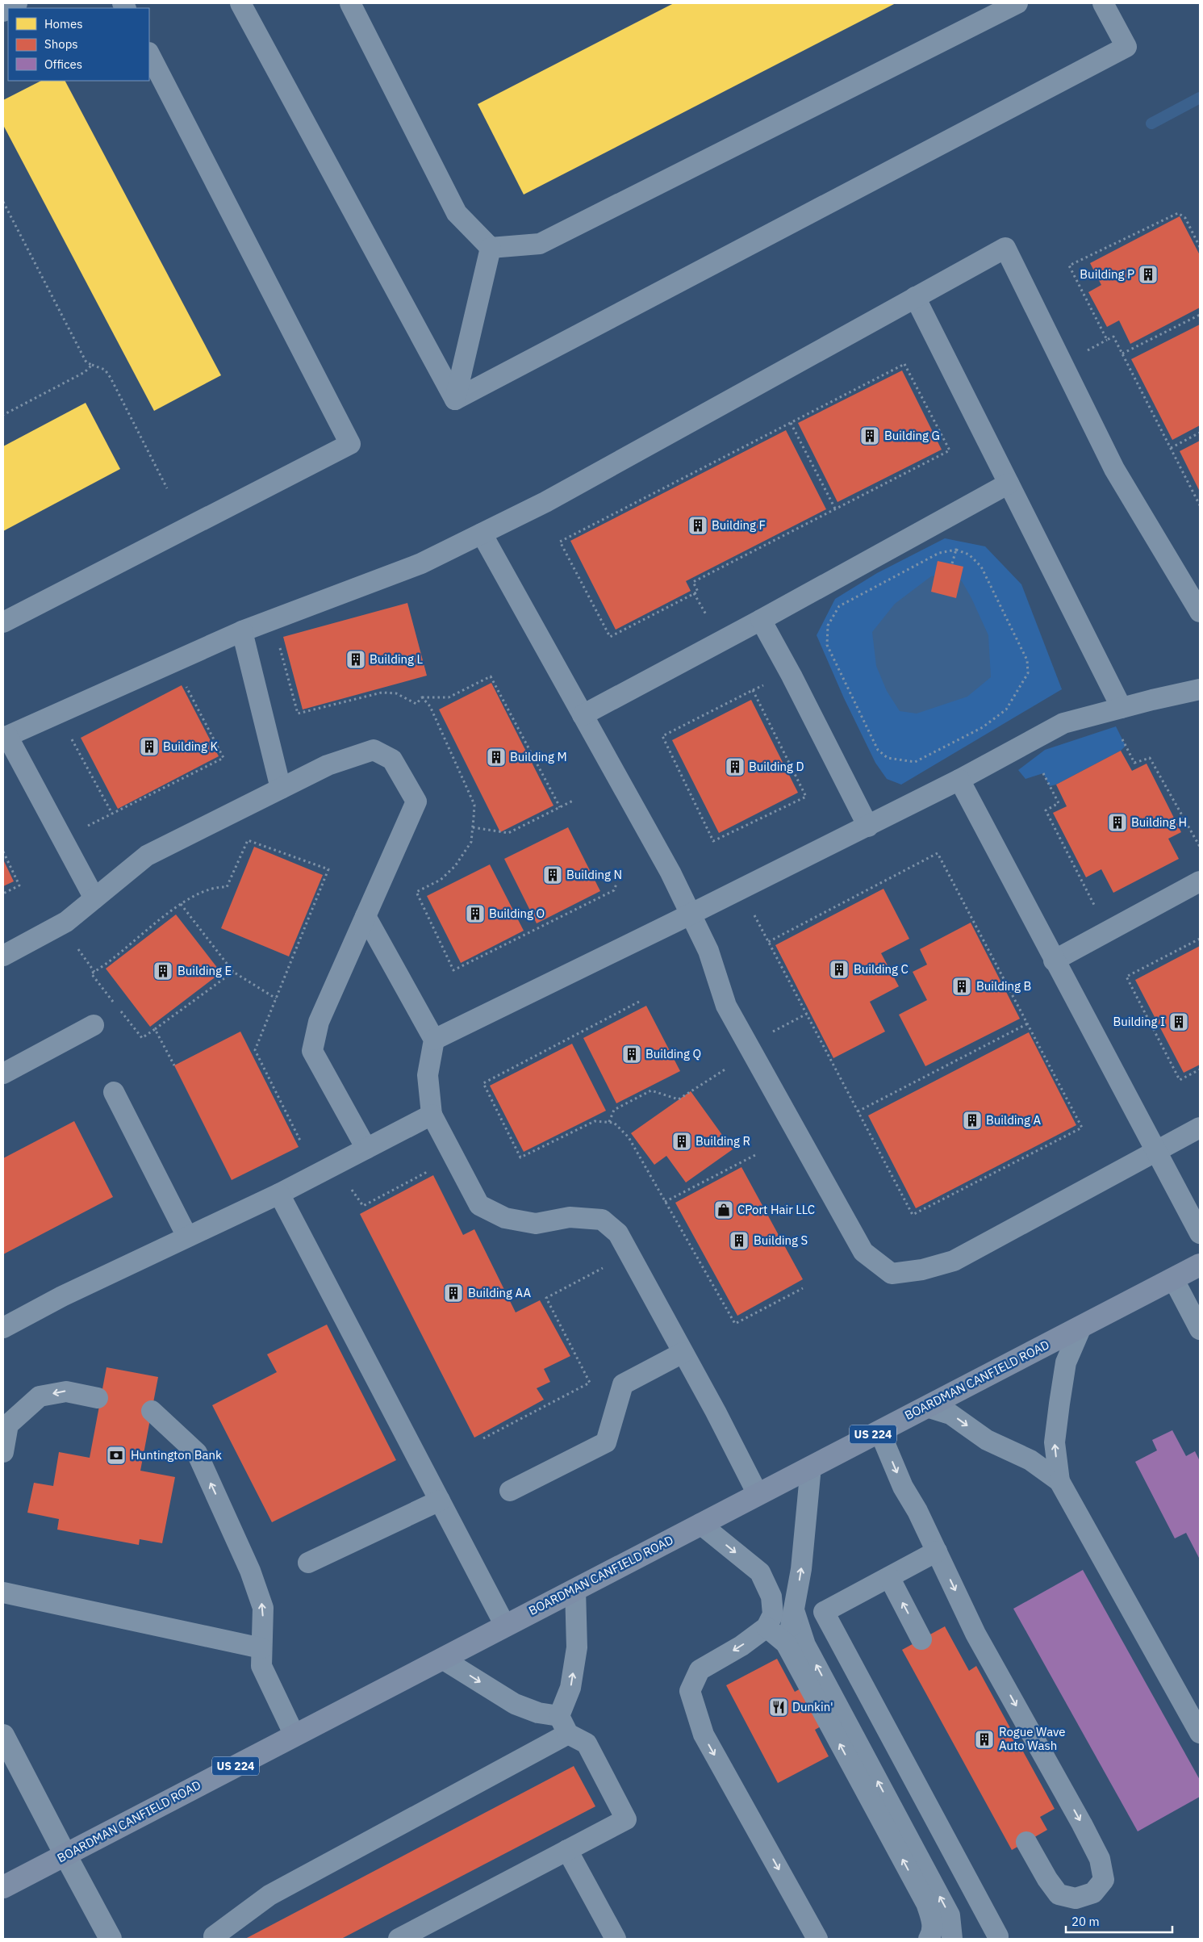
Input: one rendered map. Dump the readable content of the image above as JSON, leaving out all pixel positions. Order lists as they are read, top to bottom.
{
  "streets": {
    "main road": ["BOARDMAN CANFIELD ROAD", "US 224"]
  },
  "places": {
    "building": [
      "Building P",
      "Building G",
      "Building F",
      "Building L",
      "Building K",
      "Building M",
      "Building D",
      "Building H",
      "Building N",
      "Building O",
      "Building C",
      "Building E",
      "Building B",
      "Building I",
      "Building Q",
      "Building A",
      "Building R",
      "Building S",
      "Building AA",
      "Rogue Wave Auto Wash"
    ],
    "shop": ["CPort Hair LLC"],
    "bank": ["Huntington Bank"],
    "restaurant": ["Dunkin'"]
  },
  "legend": ["Homes", "Shops", "Offices"],
  "scale_bar": "20 m"
}
